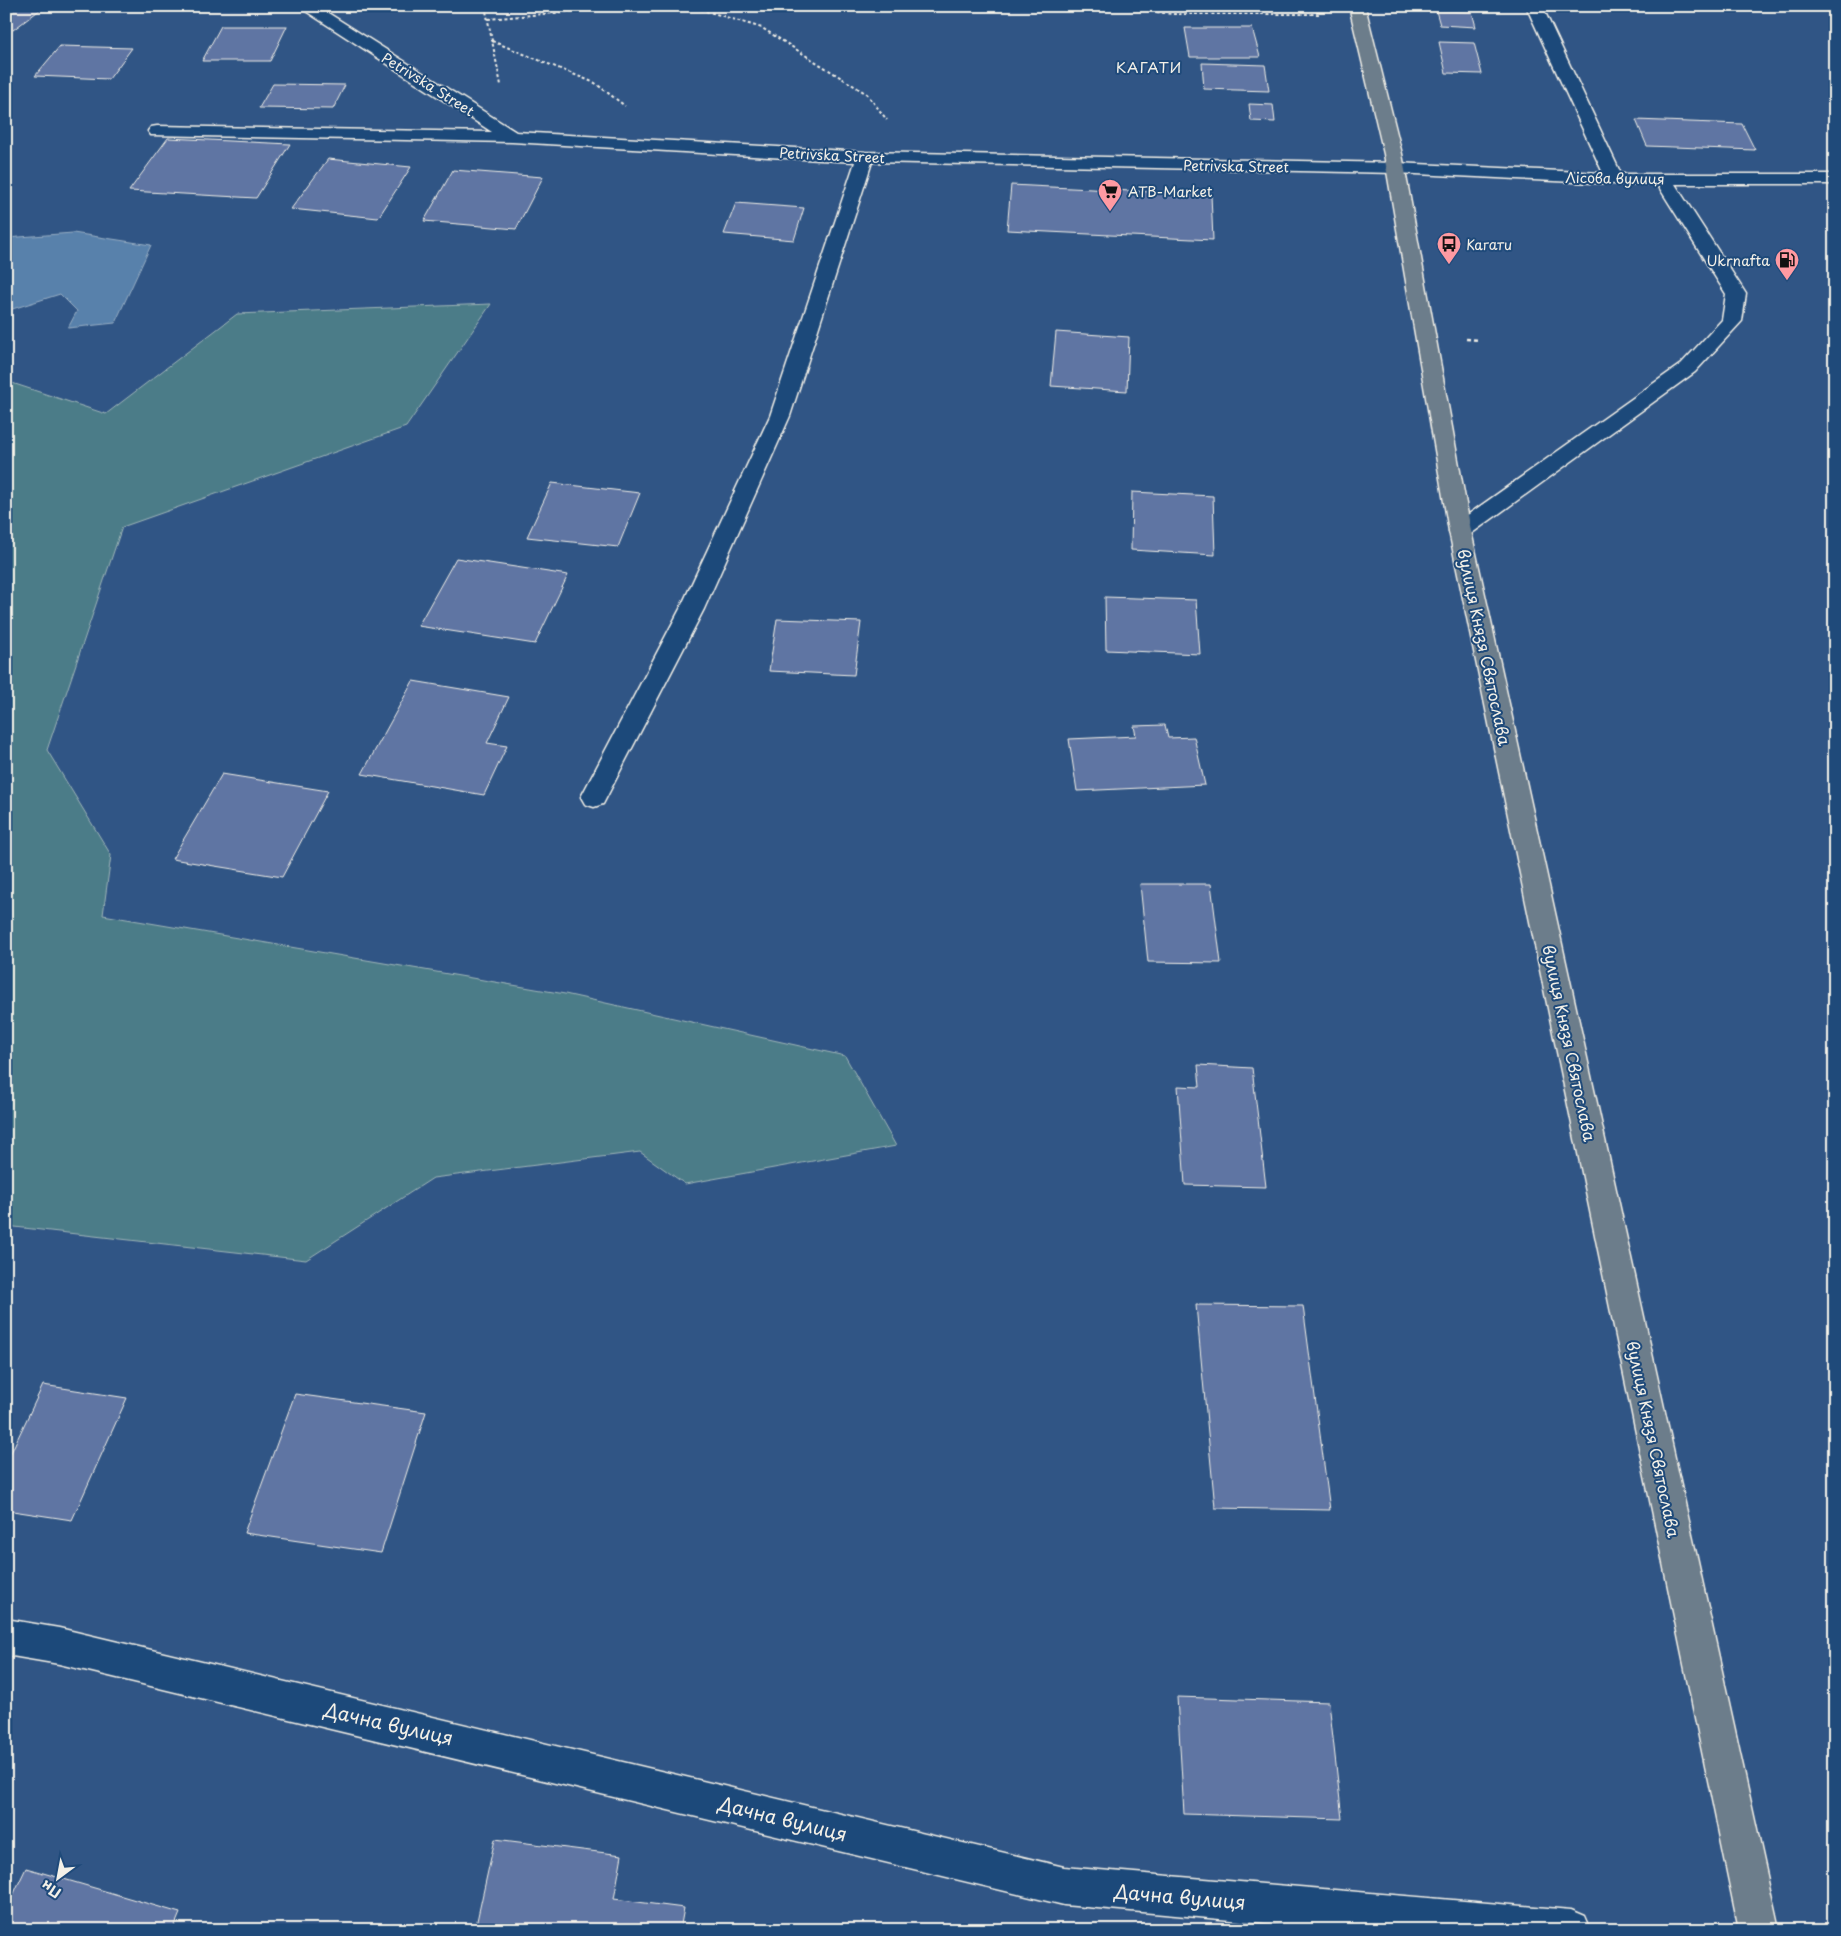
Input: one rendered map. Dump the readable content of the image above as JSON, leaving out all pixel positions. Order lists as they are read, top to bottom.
{
  "streets": {
    "main road": ["вулиця Князя Святослава"],
    "street": ["Petrivska Street", "Лісова вулиця", "Дачна вулиця"]
  },
  "crossings": [
    ["Petrivska Street", "Лісова вулиця"],
    ["Petrivska Street", "вулиця Князя Святослава"],
    ["Лісова вулиця", "вулиця Князя Святослава"]
  ],
  "districts": ["КАГАТИ"],
  "places": {
    "supermarket": ["ATB-Market"],
    "bus stop": ["Кагати"],
    "fuel station": ["Ukrnafta"]
  },
  "north": "bottom left"
}
